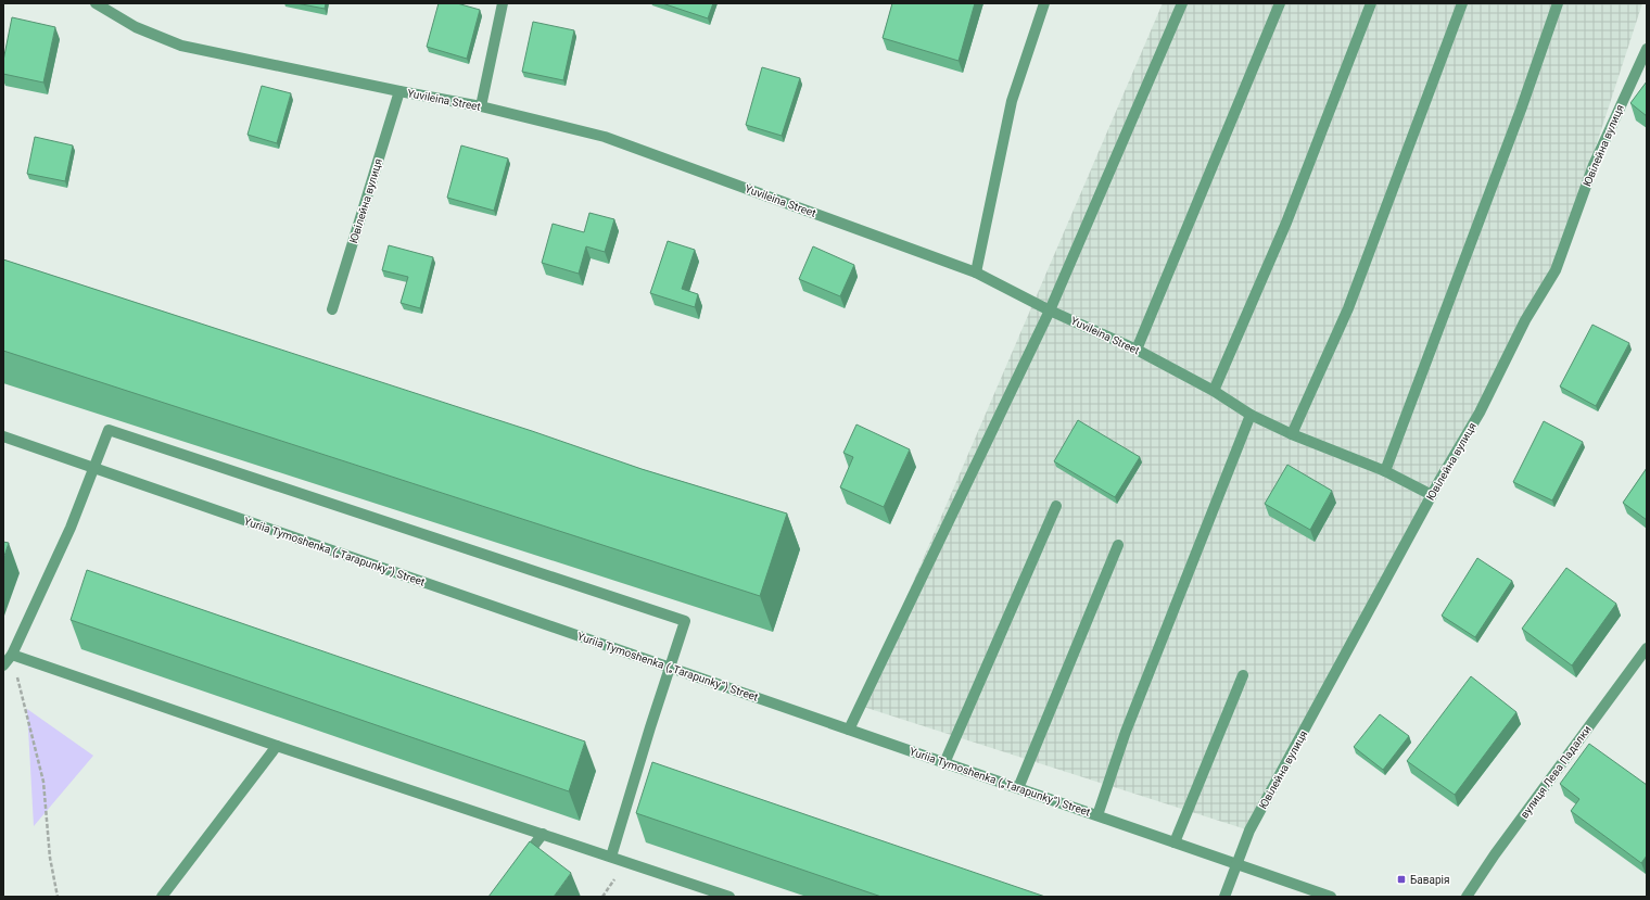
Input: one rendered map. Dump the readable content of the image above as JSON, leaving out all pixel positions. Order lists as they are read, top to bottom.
{
  "streets": {
    "street": [
      "Yuvileina Street",
      "Ювілейна вулиця",
      "Yuriia Tymoshenka („Tarapunky”) Street",
      "вулиця Лева Падалки"
    ]
  },
  "crossings": [
    ["Yuvileina Street", "Ювілейна вулиця"],
    ["Ювілейна вулиця", "Yuriia Tymoshenka („Tarapunky”) Street"]
  ],
  "places": {
    "transit": ["Баварія"]
  }
}
